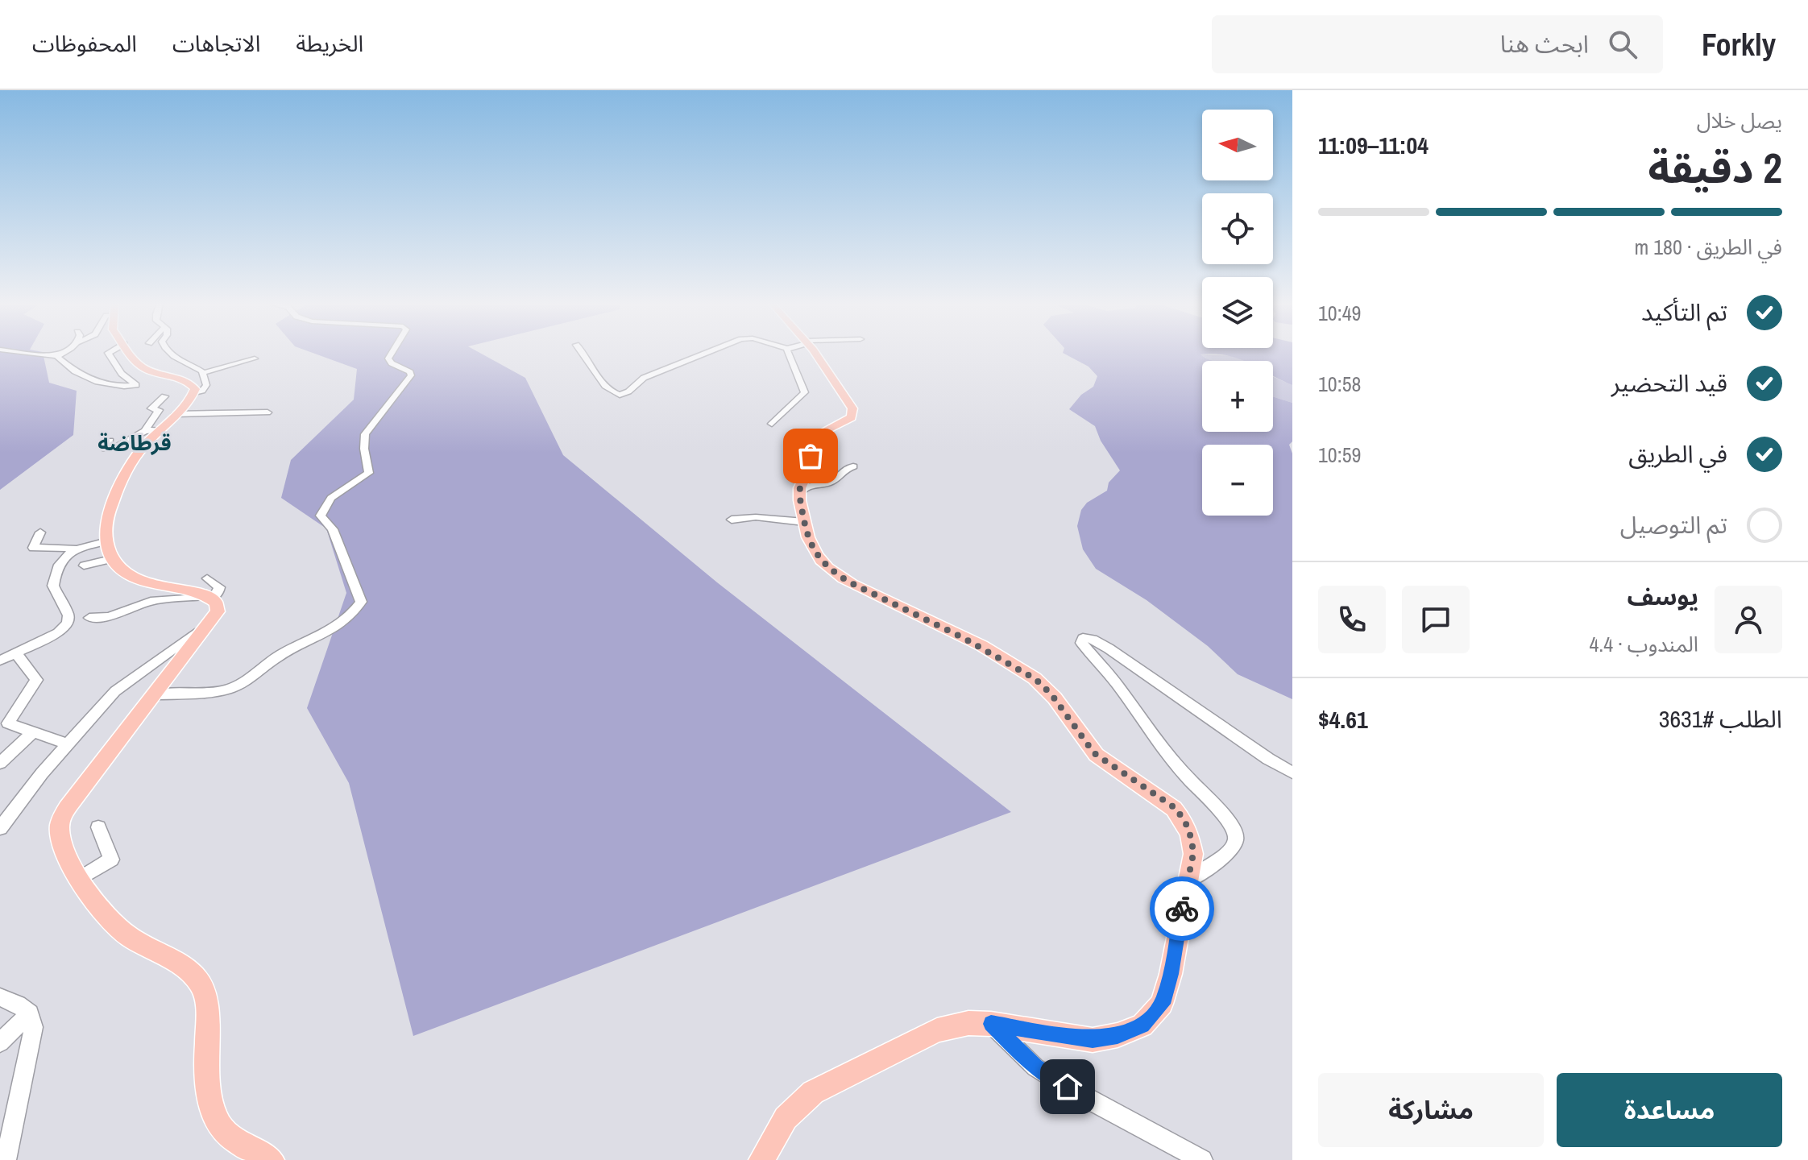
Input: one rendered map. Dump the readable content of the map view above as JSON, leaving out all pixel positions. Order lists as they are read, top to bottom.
{
  "districts": ["قرطاضة"],
  "north": "left",
  "page": {
    "header": "Forkly",
    "search": "ابحث هنا",
    "nav": ["الخريطة", "الاتجاهات", "المحفوظات"],
    "heading": ["2 دقيقة", "يصل خلال", "11:04–11:09"],
    "panel": [
      "يوسف",
      "المندوب · 4.4",
      "الطلب #3631",
      "$4.61"
    ],
    "map_buttons": ["+", "−"],
    "bar": "في الطريق · 180 m",
    "list": [
      ["تم التأكيد", "10:49"],
      ["قيد التحضير", "10:58"],
      ["في الطريق", "10:59"],
      "تم التوصيل"
    ],
    "buttons": ["مساعدة", "مشاركة"]
  }
}
